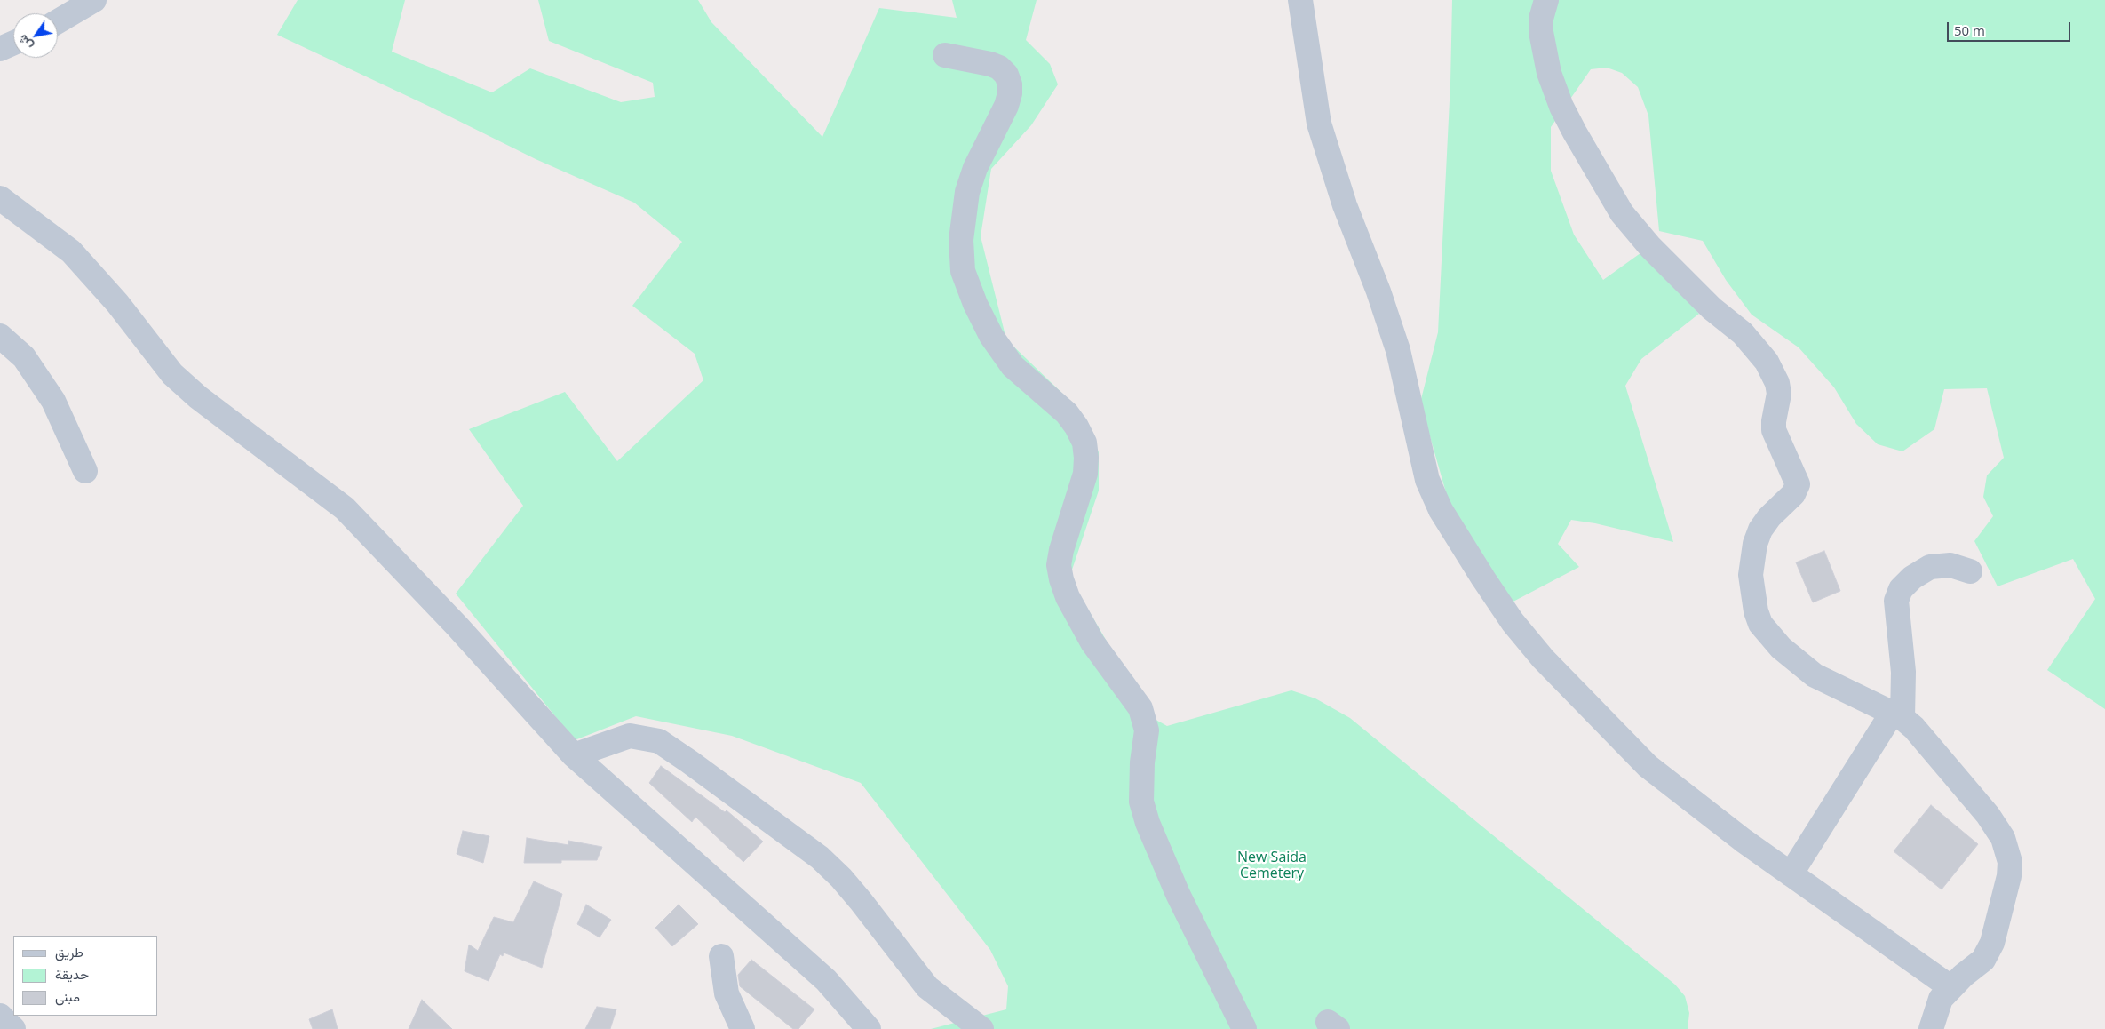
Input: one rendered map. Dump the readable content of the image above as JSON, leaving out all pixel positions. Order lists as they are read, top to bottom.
{
  "parks": ["New Saida Cemetery"],
  "legend": ["طريق", "حديقة", "مبنى"],
  "scale_bar": "50 m",
  "north": "bottom left"
}
